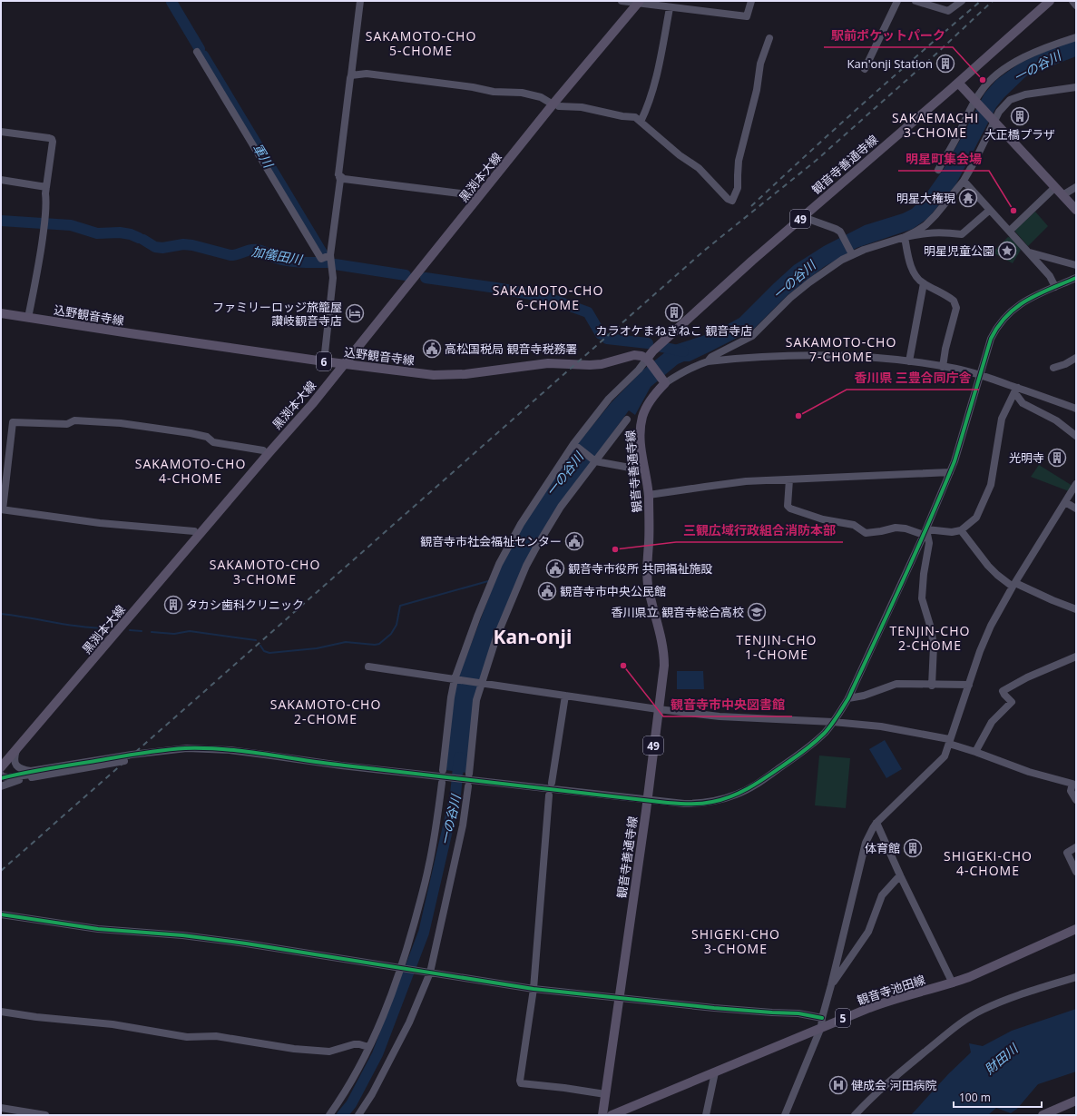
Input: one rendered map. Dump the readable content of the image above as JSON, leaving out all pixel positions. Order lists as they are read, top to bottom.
{
  "streets": {
    "main road": [
      "観音寺善通寺線",
      "黒渕本大線",
      "49",
      "込野観音寺線",
      "6",
      "観音寺池田線",
      "5"
    ]
  },
  "crossings": [
    ["観音寺善通寺線", "込野観音寺線"],
    ["黒渕本大線", "込野観音寺線"]
  ],
  "districts": [
    "SAKAMOTO-CHO 5-CHOME",
    "SAKAEMACHI 3-CHOME",
    "SAKAMOTO-CHO 6-CHOME",
    "SAKAMOTO-CHO 7-CHOME",
    "SAKAMOTO-CHO 4-CHOME",
    "SAKAMOTO-CHO 3-CHOME",
    "TENJIN-CHO 2-CHOME",
    "Kan-onji",
    "TENJIN-CHO 1-CHOME",
    "SAKAMOTO-CHO 2-CHOME",
    "SHIGEKI-CHO 4-CHOME",
    "SHIGEKI-CHO 3-CHOME"
  ],
  "water": [
    "一の谷川",
    "軍川",
    "加儀田川",
    "財田川"
  ],
  "places": {
    "building": [
      "Kan'onji Station",
      "大正橋プラザ",
      "カラオケまねきねこ 観音寺店",
      "光明寺",
      "タカシ歯科クリニック",
      "体育館"
    ],
    "other": [
      "駅前ポケットパーク",
      "明星町集会場",
      "香川県 三豊合同庁舎",
      "三観広域行政組合消防本部",
      "観音寺市中央図書館"
    ],
    "temple": ["明星大権現"],
    "place": ["明星児童公園"],
    "hotel": ["ファミリーロッジ旅籠屋 讃岐観音寺店"],
    "public building": [
      "高松国税局 観音寺税務署",
      "観音寺市社会福祉センター",
      "観音寺市役所 共同福祉施設",
      "観音寺市中央公民館"
    ],
    "school or university": ["香川県立 観音寺総合高校"],
    "hospital": ["健成会 河田病院"]
  },
  "scale_bar": "100 m"
}
